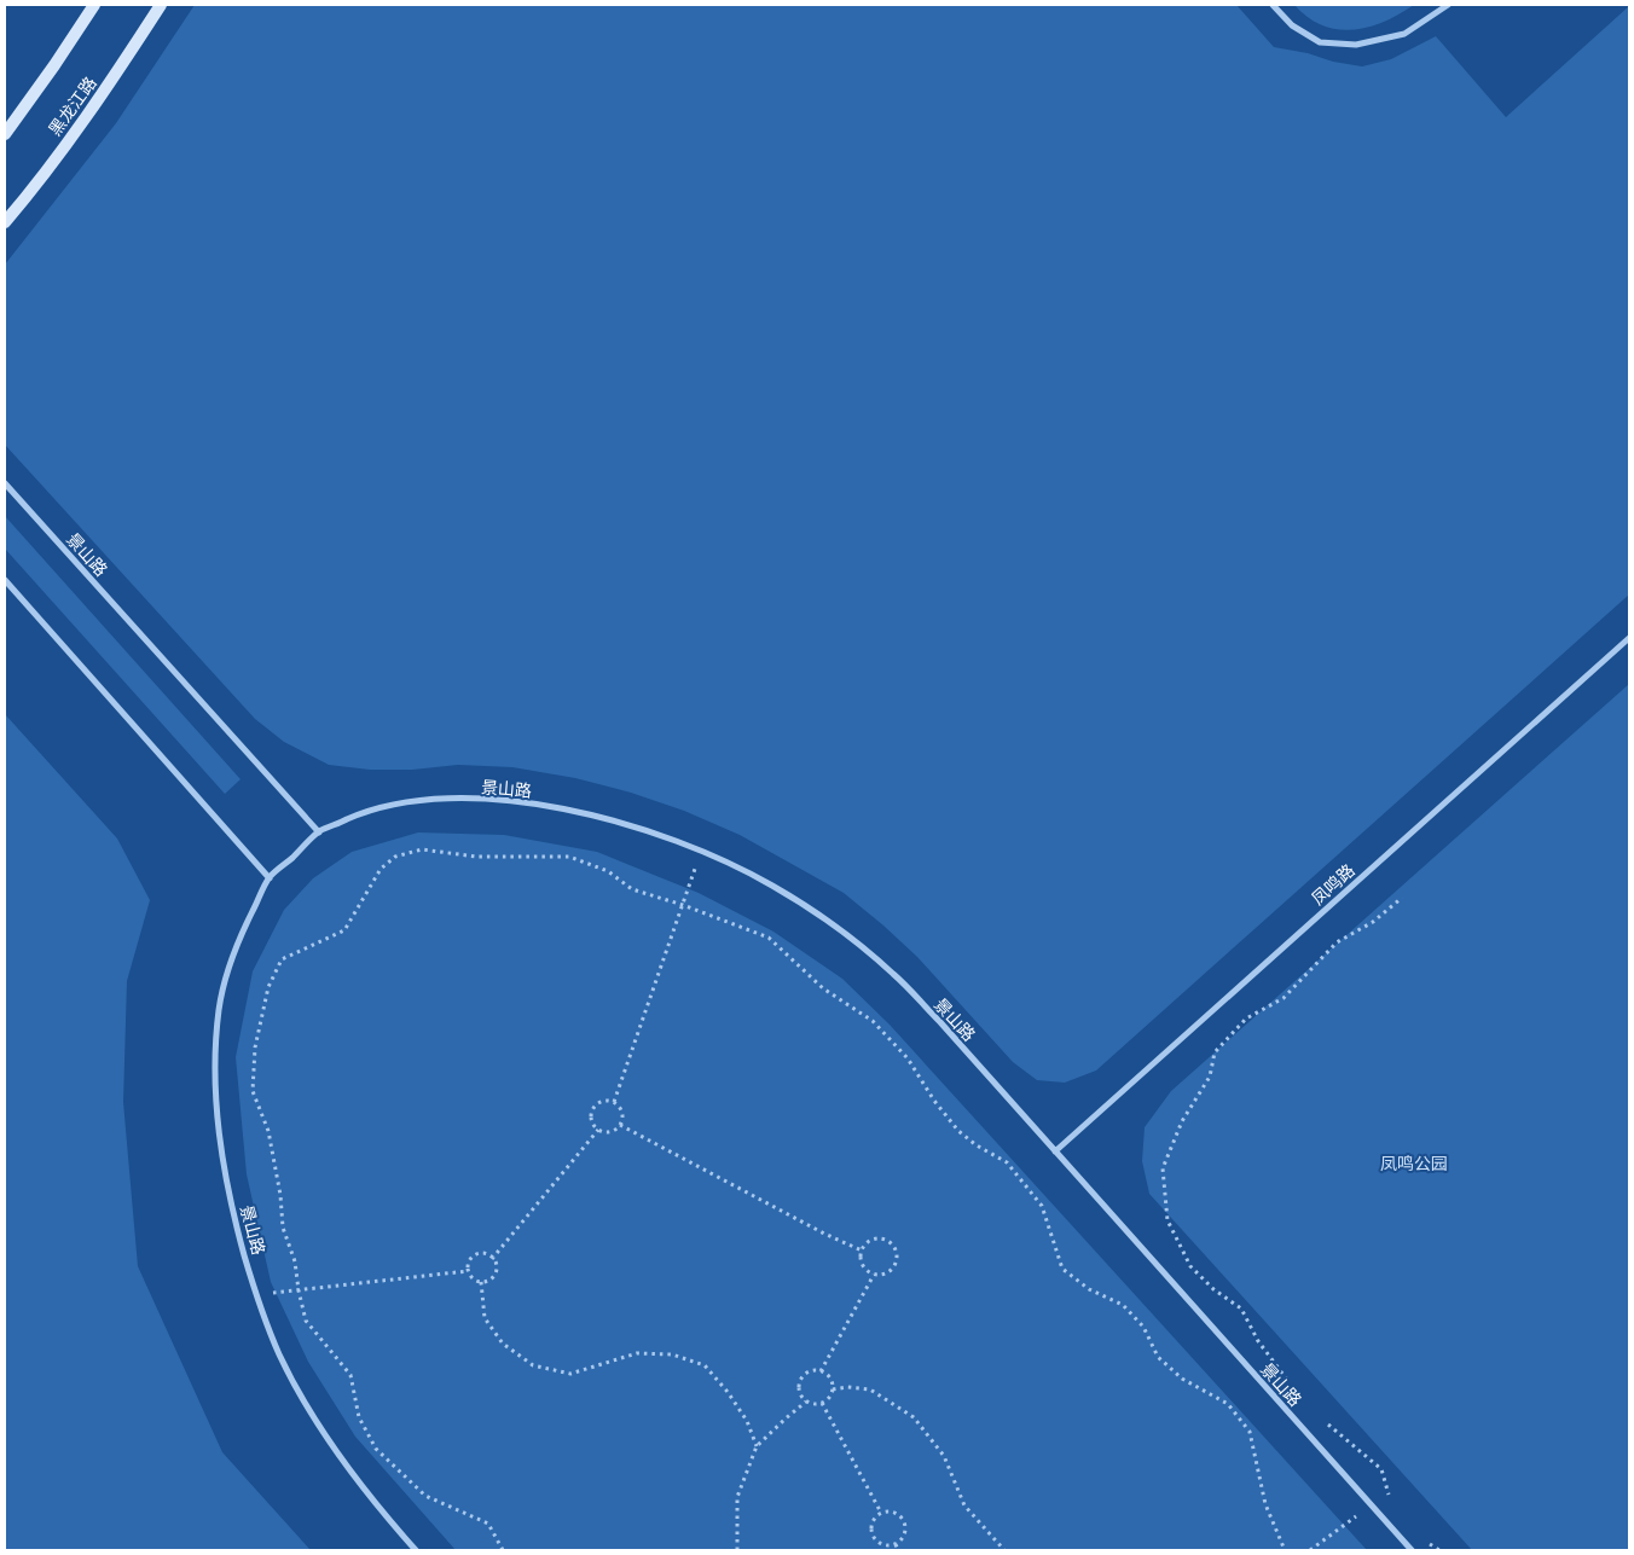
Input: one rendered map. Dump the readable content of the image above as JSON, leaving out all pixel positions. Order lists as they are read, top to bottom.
{
  "streets": {
    "main road": ["黑龙江路"],
    "street": ["景山路", "凤鸣路"]
  },
  "crossings": [
    ["景山路", "凤鸣路"]
  ],
  "parks": ["凤鸣公园"]
}
